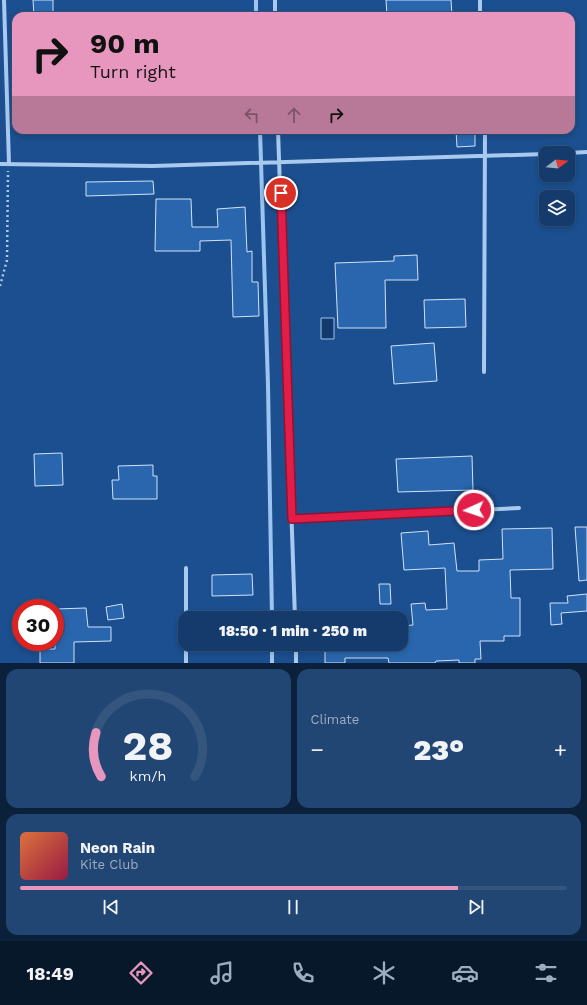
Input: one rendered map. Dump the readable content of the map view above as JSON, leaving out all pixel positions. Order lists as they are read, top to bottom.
{
  "north": "right",
  "page": {
    "turn": ["90 m", "Turn right"],
    "limit": "30",
    "trip": "18:50 · 1 min · 250 m",
    "tile": "Climate",
    "heat": ["−", "23°", "+"],
    "song": ["Neon Rain", "Kite Club"],
    "tabs": "18:49",
    "gauge": ["28", "km/h"]
  }
}
